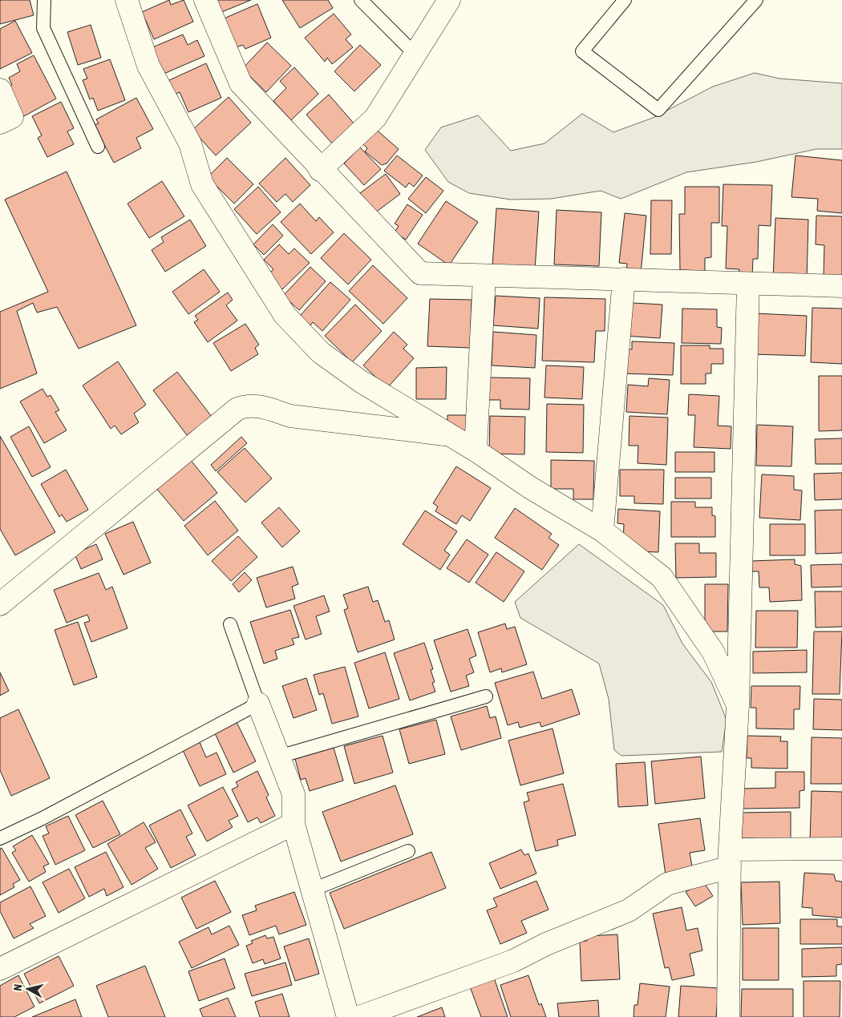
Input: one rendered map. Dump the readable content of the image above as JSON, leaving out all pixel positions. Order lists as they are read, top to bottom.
{
  "north": "left"
}
